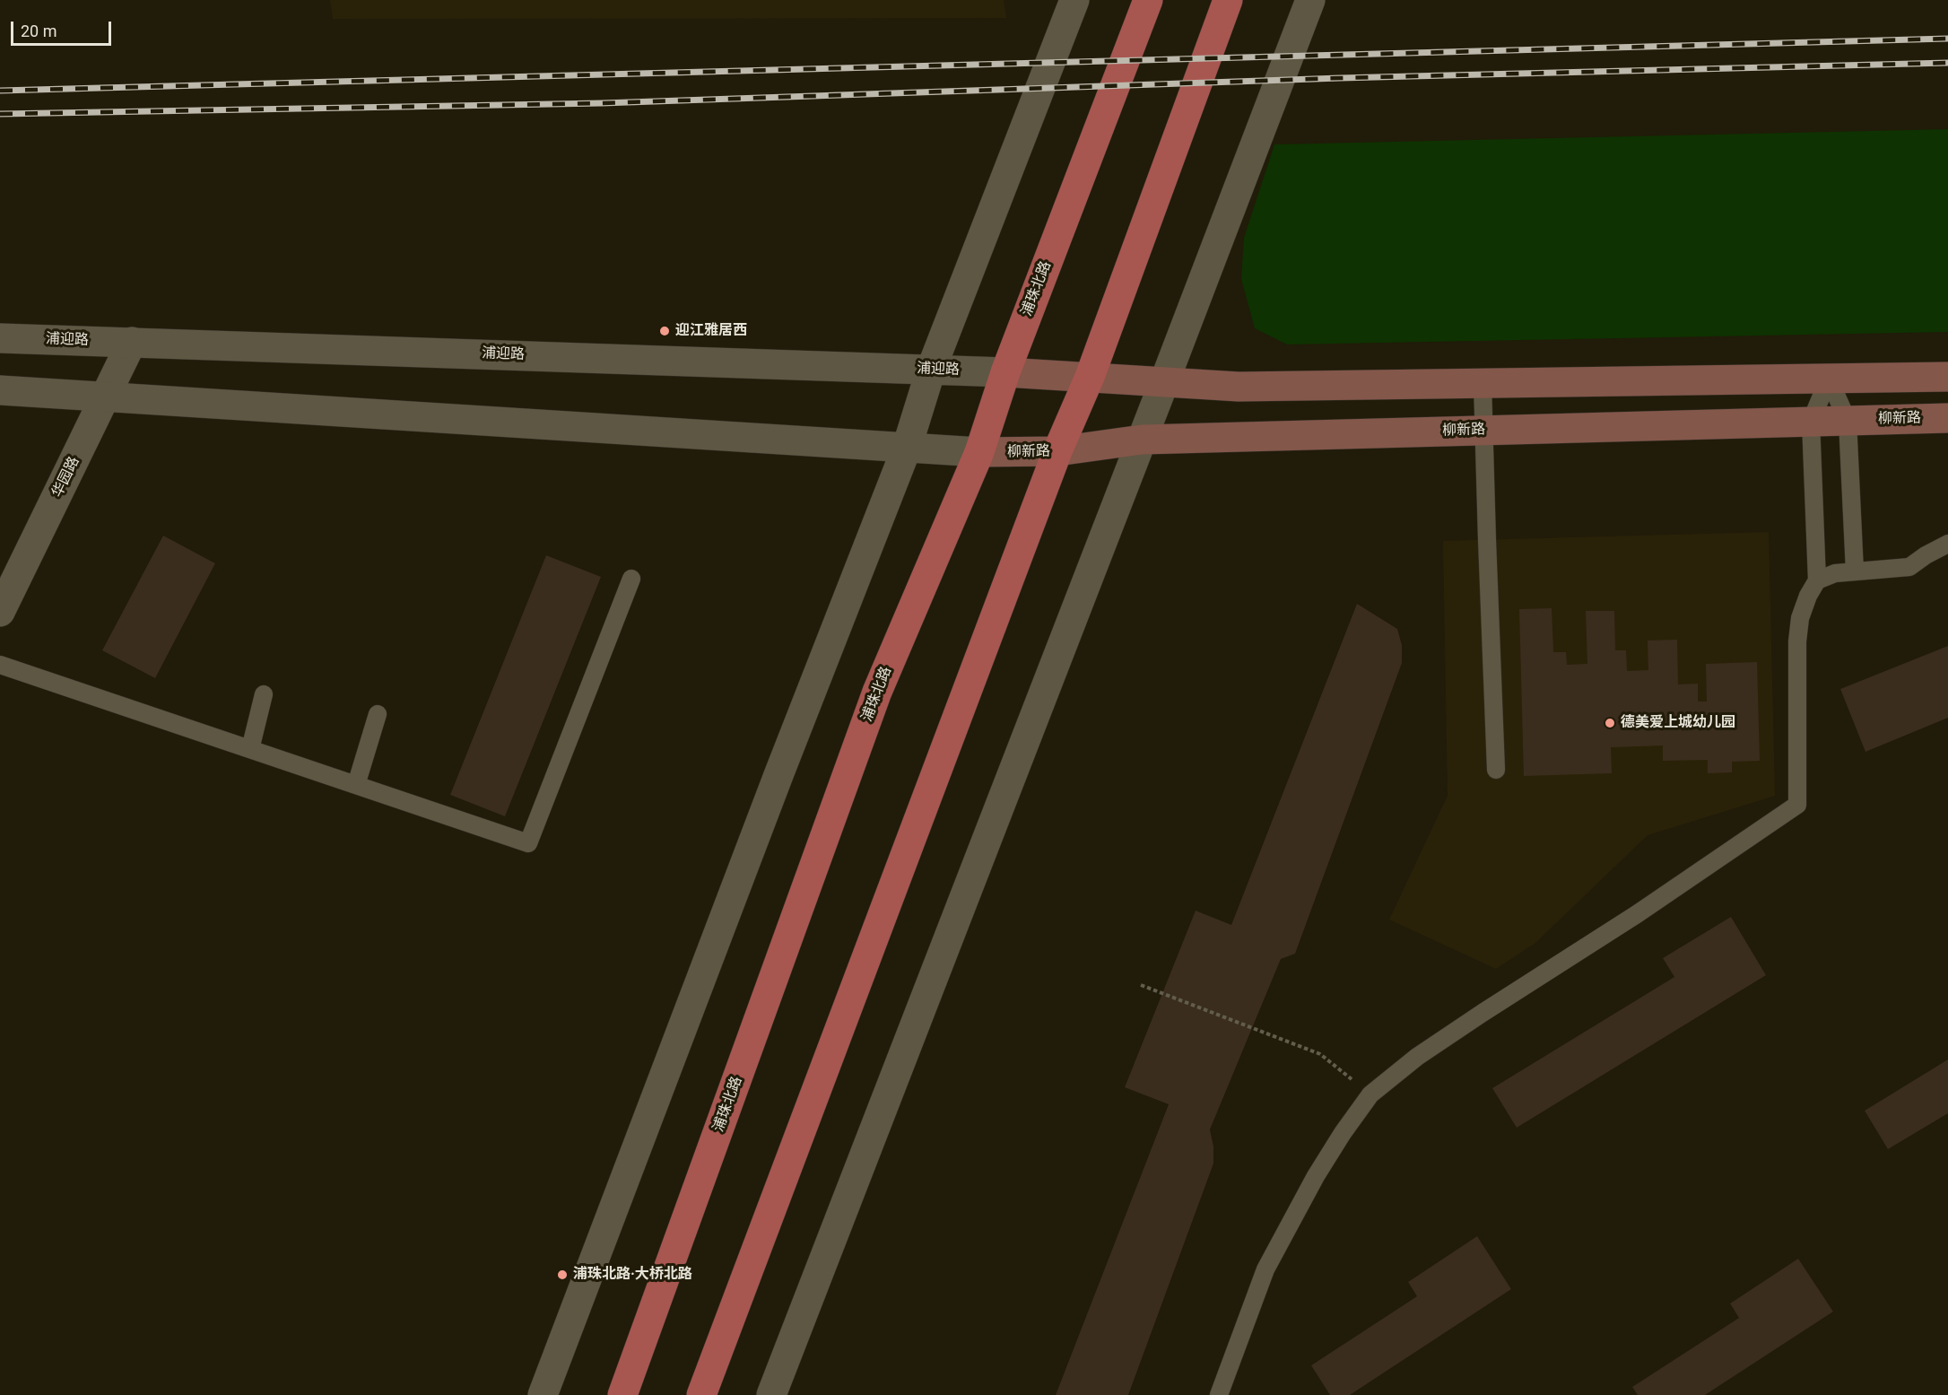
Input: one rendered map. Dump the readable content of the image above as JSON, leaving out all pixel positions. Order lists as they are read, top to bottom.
{
  "streets": {
    "main road": ["浦珠北路", "柳新路"],
    "street": ["浦迎路", "华园路"]
  },
  "crossings": [
    ["浦珠北路", "浦迎路"],
    ["浦珠北路", "柳新路"],
    ["浦迎路", "华园路"]
  ],
  "places": ["迎江雅居西", "德美爱上城幼儿园", "浦珠北路·大桥北路"],
  "scale_bar": "20 m"
}
